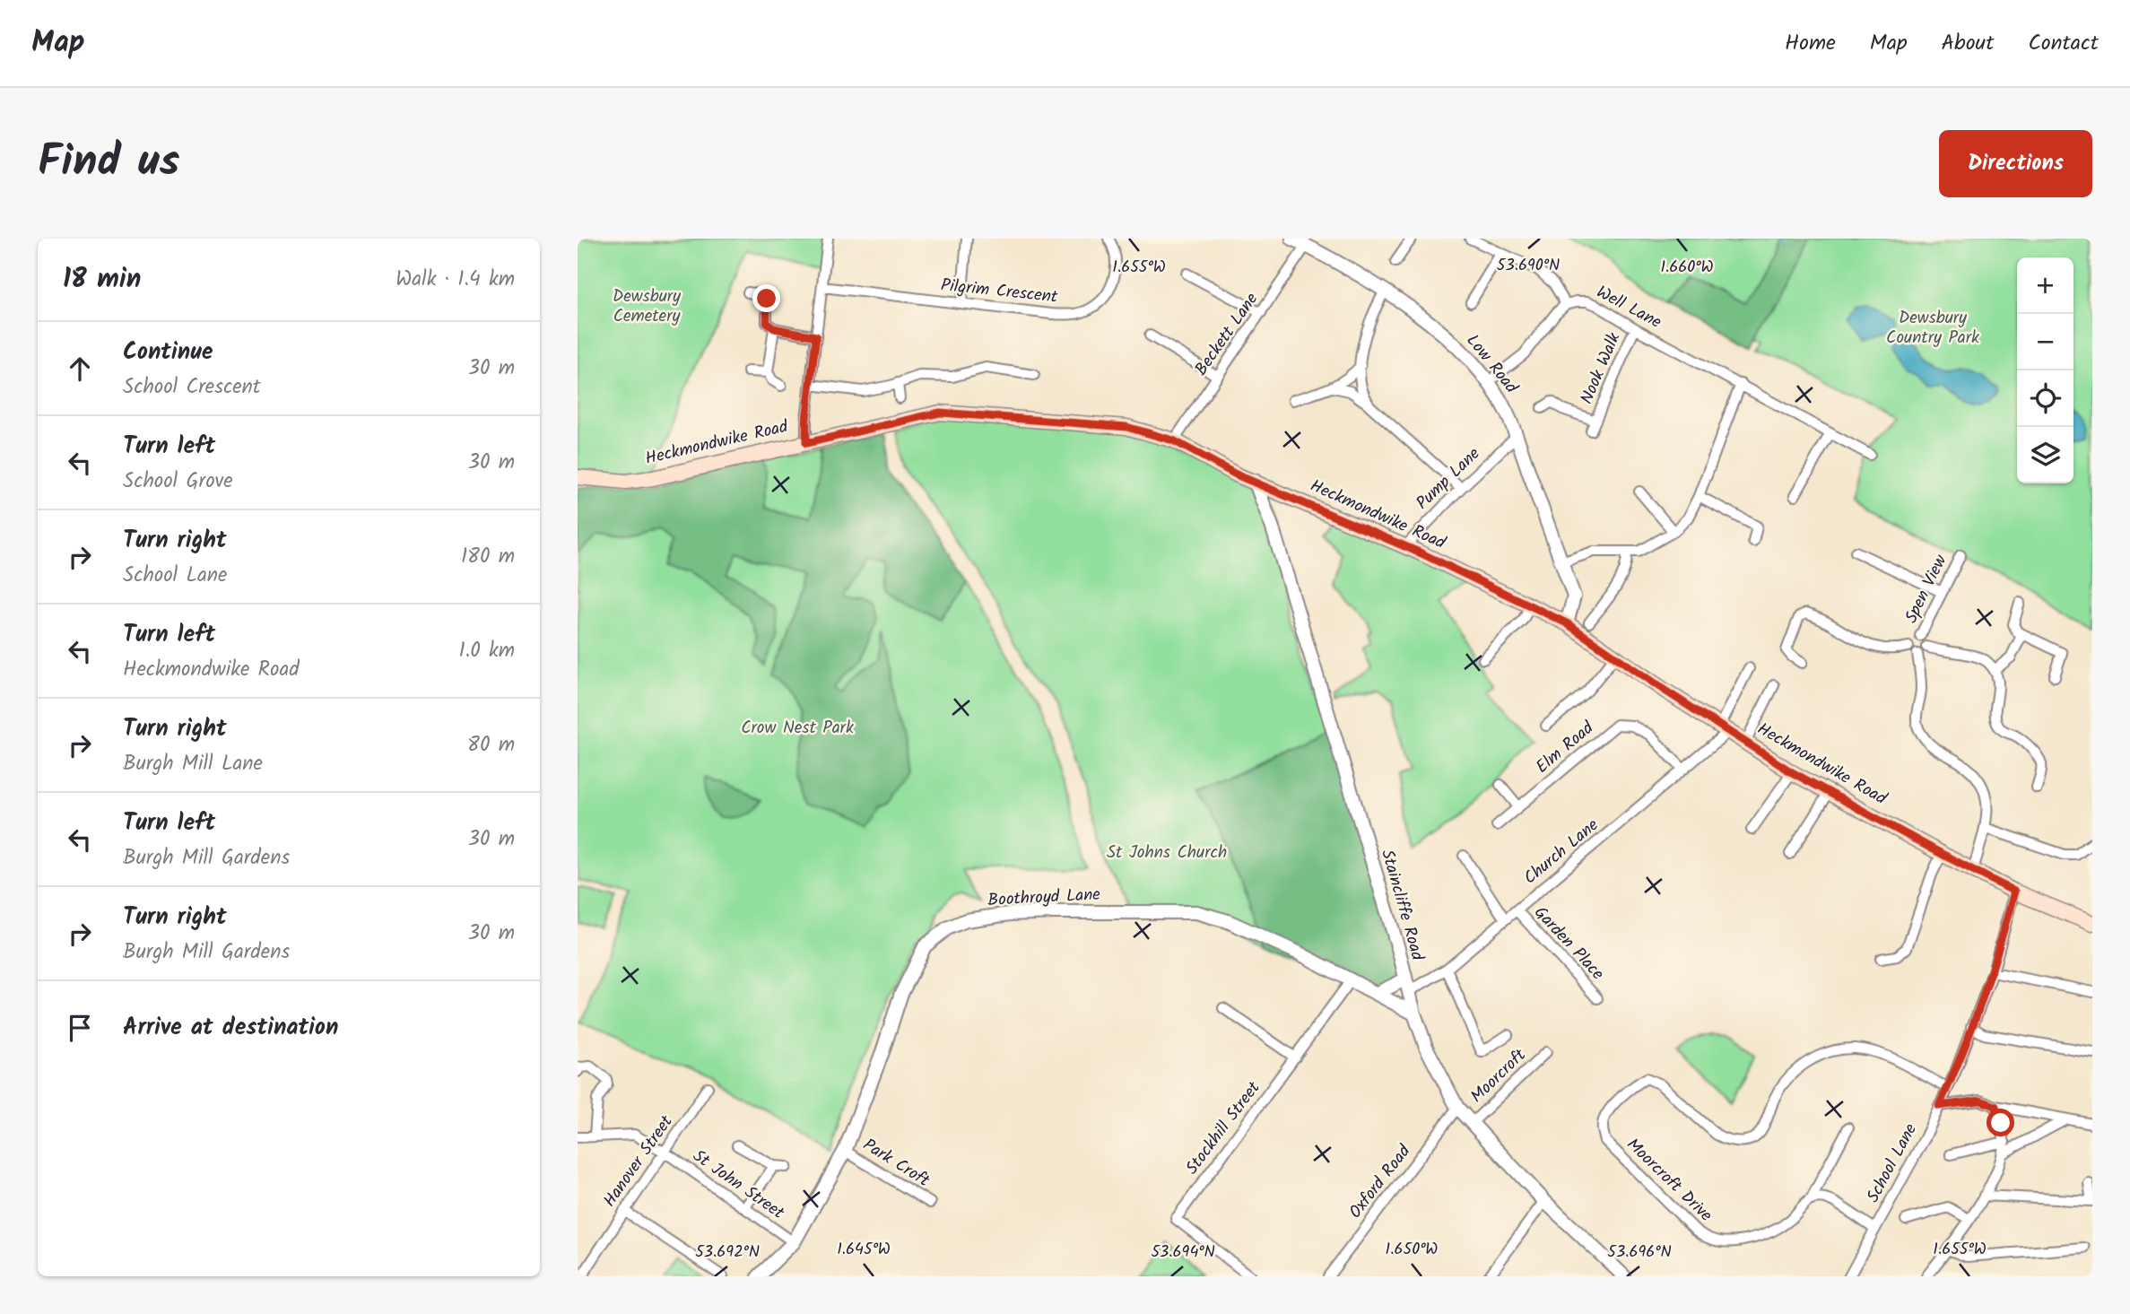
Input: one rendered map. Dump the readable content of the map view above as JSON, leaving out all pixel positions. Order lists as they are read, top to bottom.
{
  "streets": {
    "main road": ["Heckmondwike Road"],
    "street": [
      "Pilgrim Crescent",
      "Well Lane",
      "Beckett Lane",
      "Low Road",
      "Nook Walk",
      "Pump Lane",
      "Spen View",
      "Elm Road",
      "Church Lane",
      "Boothroyd Lane",
      "Staincliffe Road",
      "Garden Place",
      "Moorcroft",
      "Stockhill Street",
      "Hanover Street",
      "Park Croft",
      "School Lane",
      "Moorcroft Drive",
      "Oxford Road",
      "St John Street"
    ]
  },
  "crossings": [
    ["Well Lane", "Nook Walk"],
    ["Beckett Lane", "Low Road"],
    ["Beckett Lane", "Heckmondwike Road"],
    ["Low Road", "Heckmondwike Road"],
    ["Low Road", "Pump Lane"],
    ["Heckmondwike Road", "Pump Lane"],
    ["Heckmondwike Road", "Church Lane"],
    ["Heckmondwike Road", "Staincliffe Road"],
    ["Heckmondwike Road", "School Lane"],
    ["Elm Road", "Church Lane"],
    ["Church Lane", "Staincliffe Road"],
    ["Church Lane", "Garden Place"],
    ["Boothroyd Lane", "Staincliffe Road"],
    ["Boothroyd Lane", "Stockhill Street"],
    ["Boothroyd Lane", "Park Croft"],
    ["Boothroyd Lane", "St John Street"],
    ["Staincliffe Road", "Moorcroft"],
    ["Staincliffe Road", "Oxford Road"],
    ["Hanover Street", "St John Street"],
    ["School Lane", "Moorcroft Drive"]
  ],
  "parks": [
    "Dewsbury Cemetery",
    "Dewsbury Country Park",
    "Crow Nest Park",
    "St Johns Church"
  ],
  "page": {
    "header": "Map",
    "nav": [
      "Home",
      "Map",
      "About",
      "Contact"
    ],
    "title": "Find us",
    "buttons": "Directions",
    "heading": ["18 min", "Walk · 1.4 km"],
    "map_buttons": ["+", "−"],
    "list": [
      ["Continue", "School Crescent", "30 m"],
      ["Turn left", "School Grove", "30 m"],
      ["Turn right", "School Lane", "180 m"],
      ["Turn left", "Heckmondwike Road", "1.0 km"],
      ["Turn right", "Burgh Mill Lane", "80 m"],
      ["Turn left", "Burgh Mill Gardens", "30 m"],
      ["Turn right", "Burgh Mill Gardens", "30 m"],
      "Arrive at destination"
    ]
  },
  "coordinates": [
    "53.690°N",
    "1.655°W",
    "1.660°W",
    "1.645°W",
    "1.650°W",
    "53.692°N",
    "53.694°N",
    "53.696°N"
  ]
}
